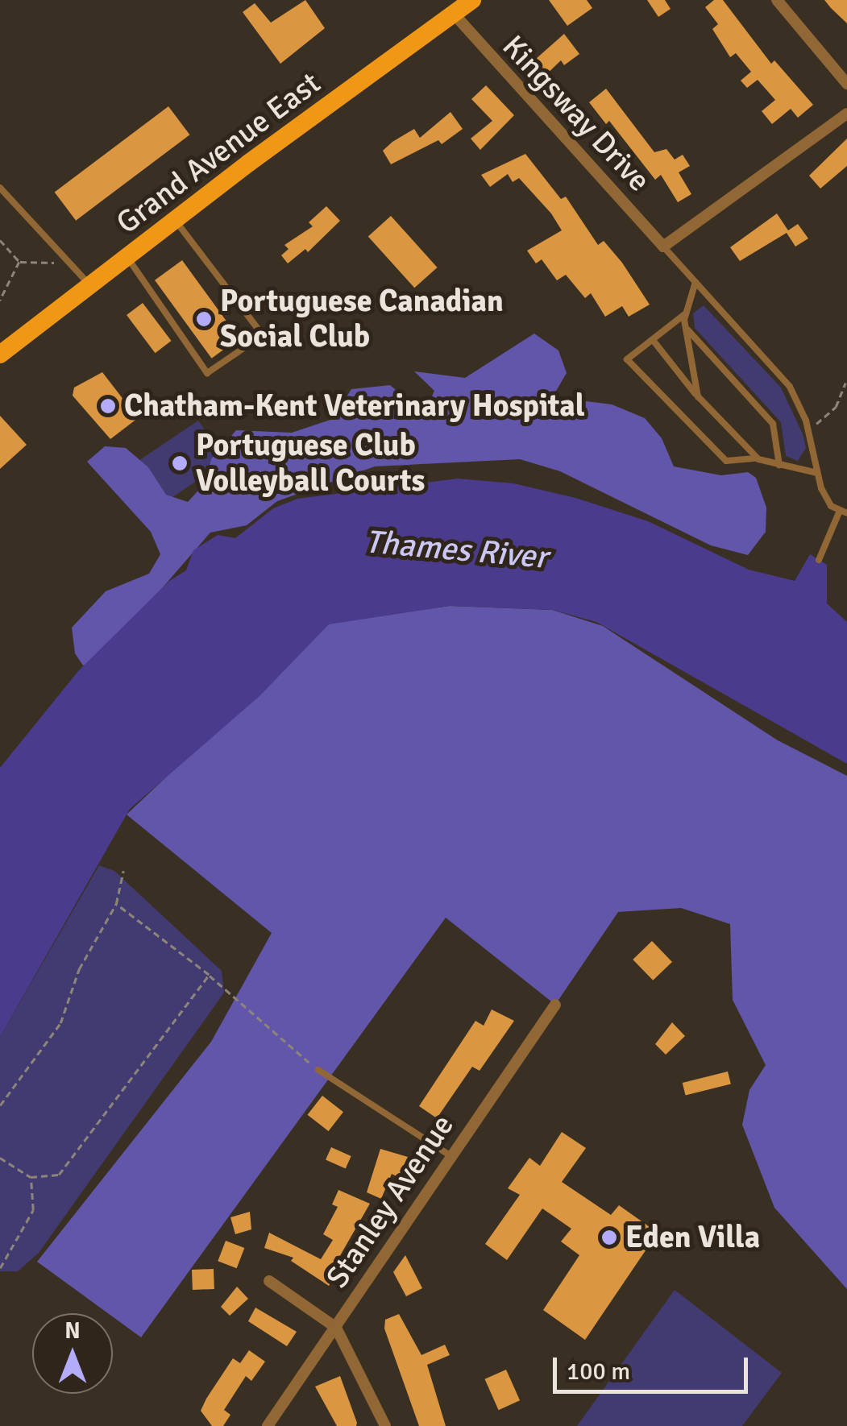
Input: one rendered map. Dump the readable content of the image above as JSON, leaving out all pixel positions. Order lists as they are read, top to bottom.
{
  "streets": {
    "main road": ["Grand Avenue East"],
    "street": ["Kingsway Drive", "Stanley Avenue"]
  },
  "crossings": [
    ["Kingsway Drive", "Grand Avenue East"]
  ],
  "water": ["Thames River"],
  "places": [
    "Portuguese Canadian Social Club",
    "Chatham-Kent Veterinary Hospital",
    "Portuguese Club Volleyball Courts",
    "Eden Villa"
  ],
  "scale_bar": "100 m",
  "north": "top"
}
